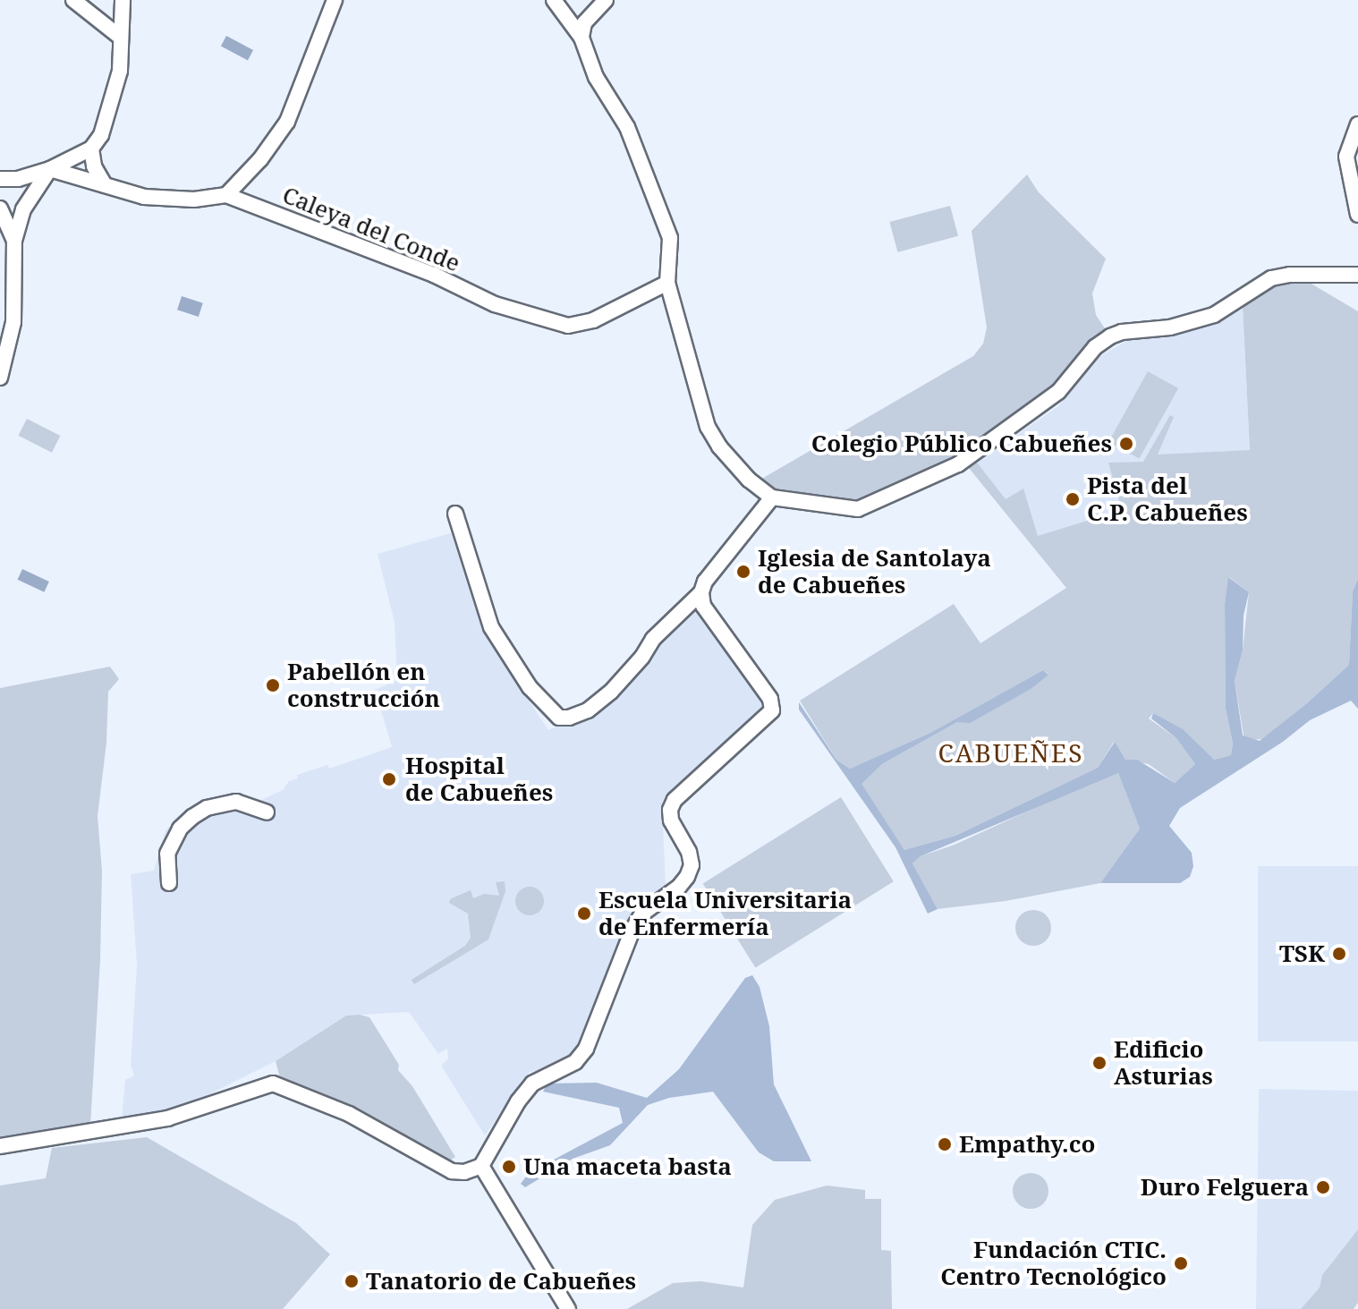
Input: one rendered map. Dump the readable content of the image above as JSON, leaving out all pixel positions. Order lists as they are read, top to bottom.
{
  "streets": {
    "street": ["Caleya del Conde"]
  },
  "districts": ["CABUEÑES"],
  "places": [
    "Colegio Público Cabueñes",
    "Pista del C.P. Cabueñes",
    "Iglesia de Santolaya de Cabueñes",
    "Pabellón en construcción",
    "Hospital de Cabueñes",
    "Escuela Universitaria de Enfermería",
    "TSK",
    "Edificio Asturias",
    "Empathy.co",
    "Una maceta basta",
    "Duro Felguera",
    "Fundación CTIC. Centro Tecnológico",
    "Tanatorio de Cabueñes"
  ]
}
